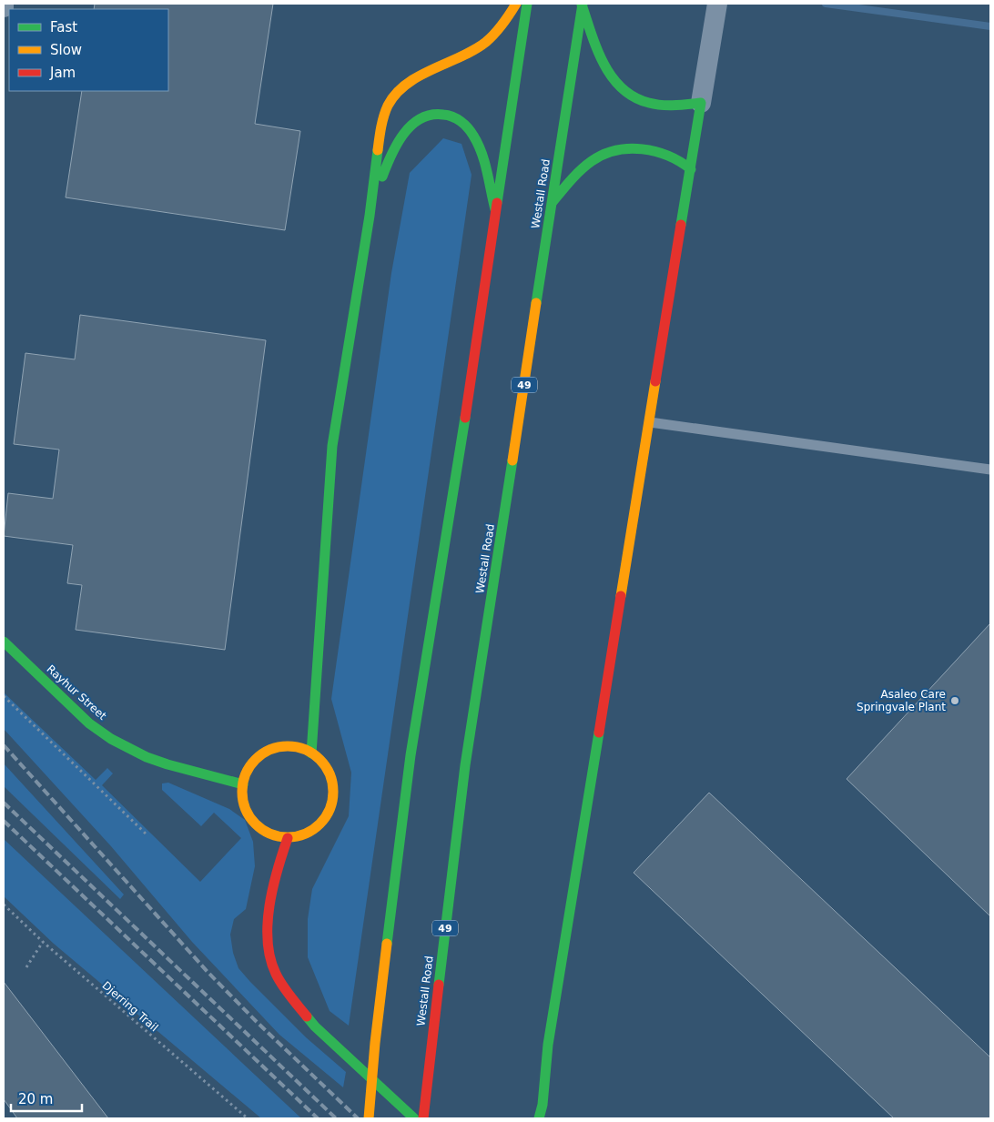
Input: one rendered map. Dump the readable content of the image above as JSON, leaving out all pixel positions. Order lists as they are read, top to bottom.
{
  "streets": {
    "main road": ["Westall Road", "49", "Rayhur Street"],
    "path": ["Djerring Trail"]
  },
  "places": ["Asaleo Care Springvale Plant"],
  "legend": ["Fast", "Slow", "Jam"],
  "scale_bar": "20 m"
}
